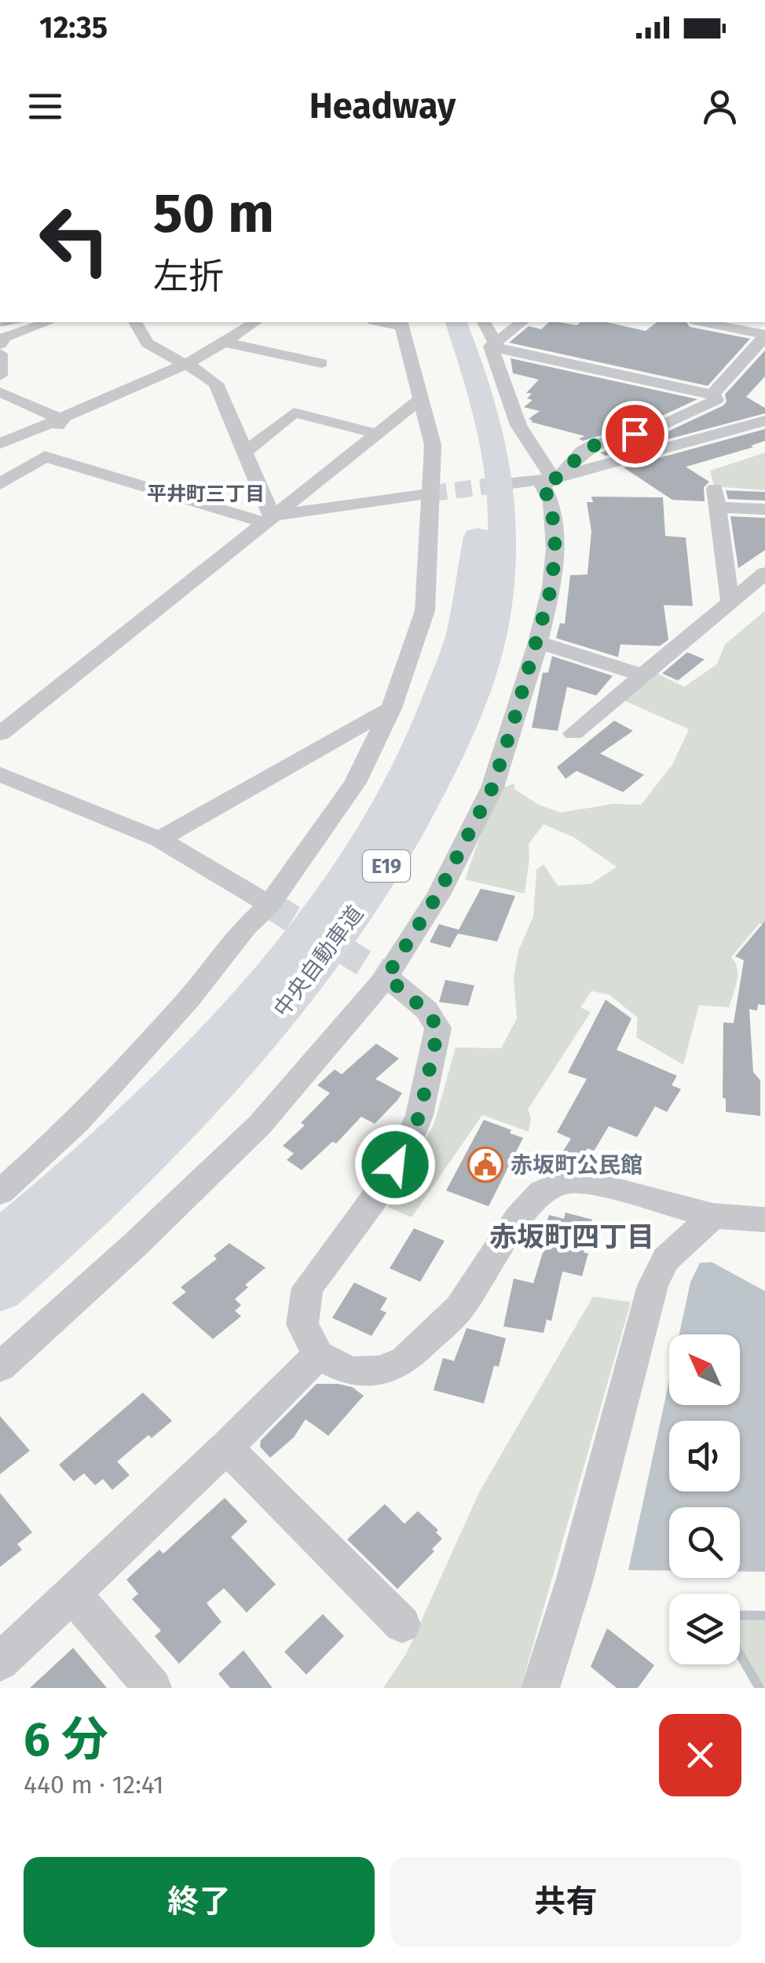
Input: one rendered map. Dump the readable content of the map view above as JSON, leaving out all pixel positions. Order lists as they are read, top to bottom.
{
  "streets": {
    "highway": ["E19", "中央自動車道"]
  },
  "districts": ["平井町三丁目", "赤坂町四丁目"],
  "places": {
    "public building": ["赤坂町公民館"]
  },
  "north": "top left",
  "page": {
    "status": "12:35",
    "header": "Headway",
    "turn": ["50 m", "左折"],
    "heading": ["6 分", "440 m · 12:41"],
    "buttons": ["終了", "共有"]
  }
}
